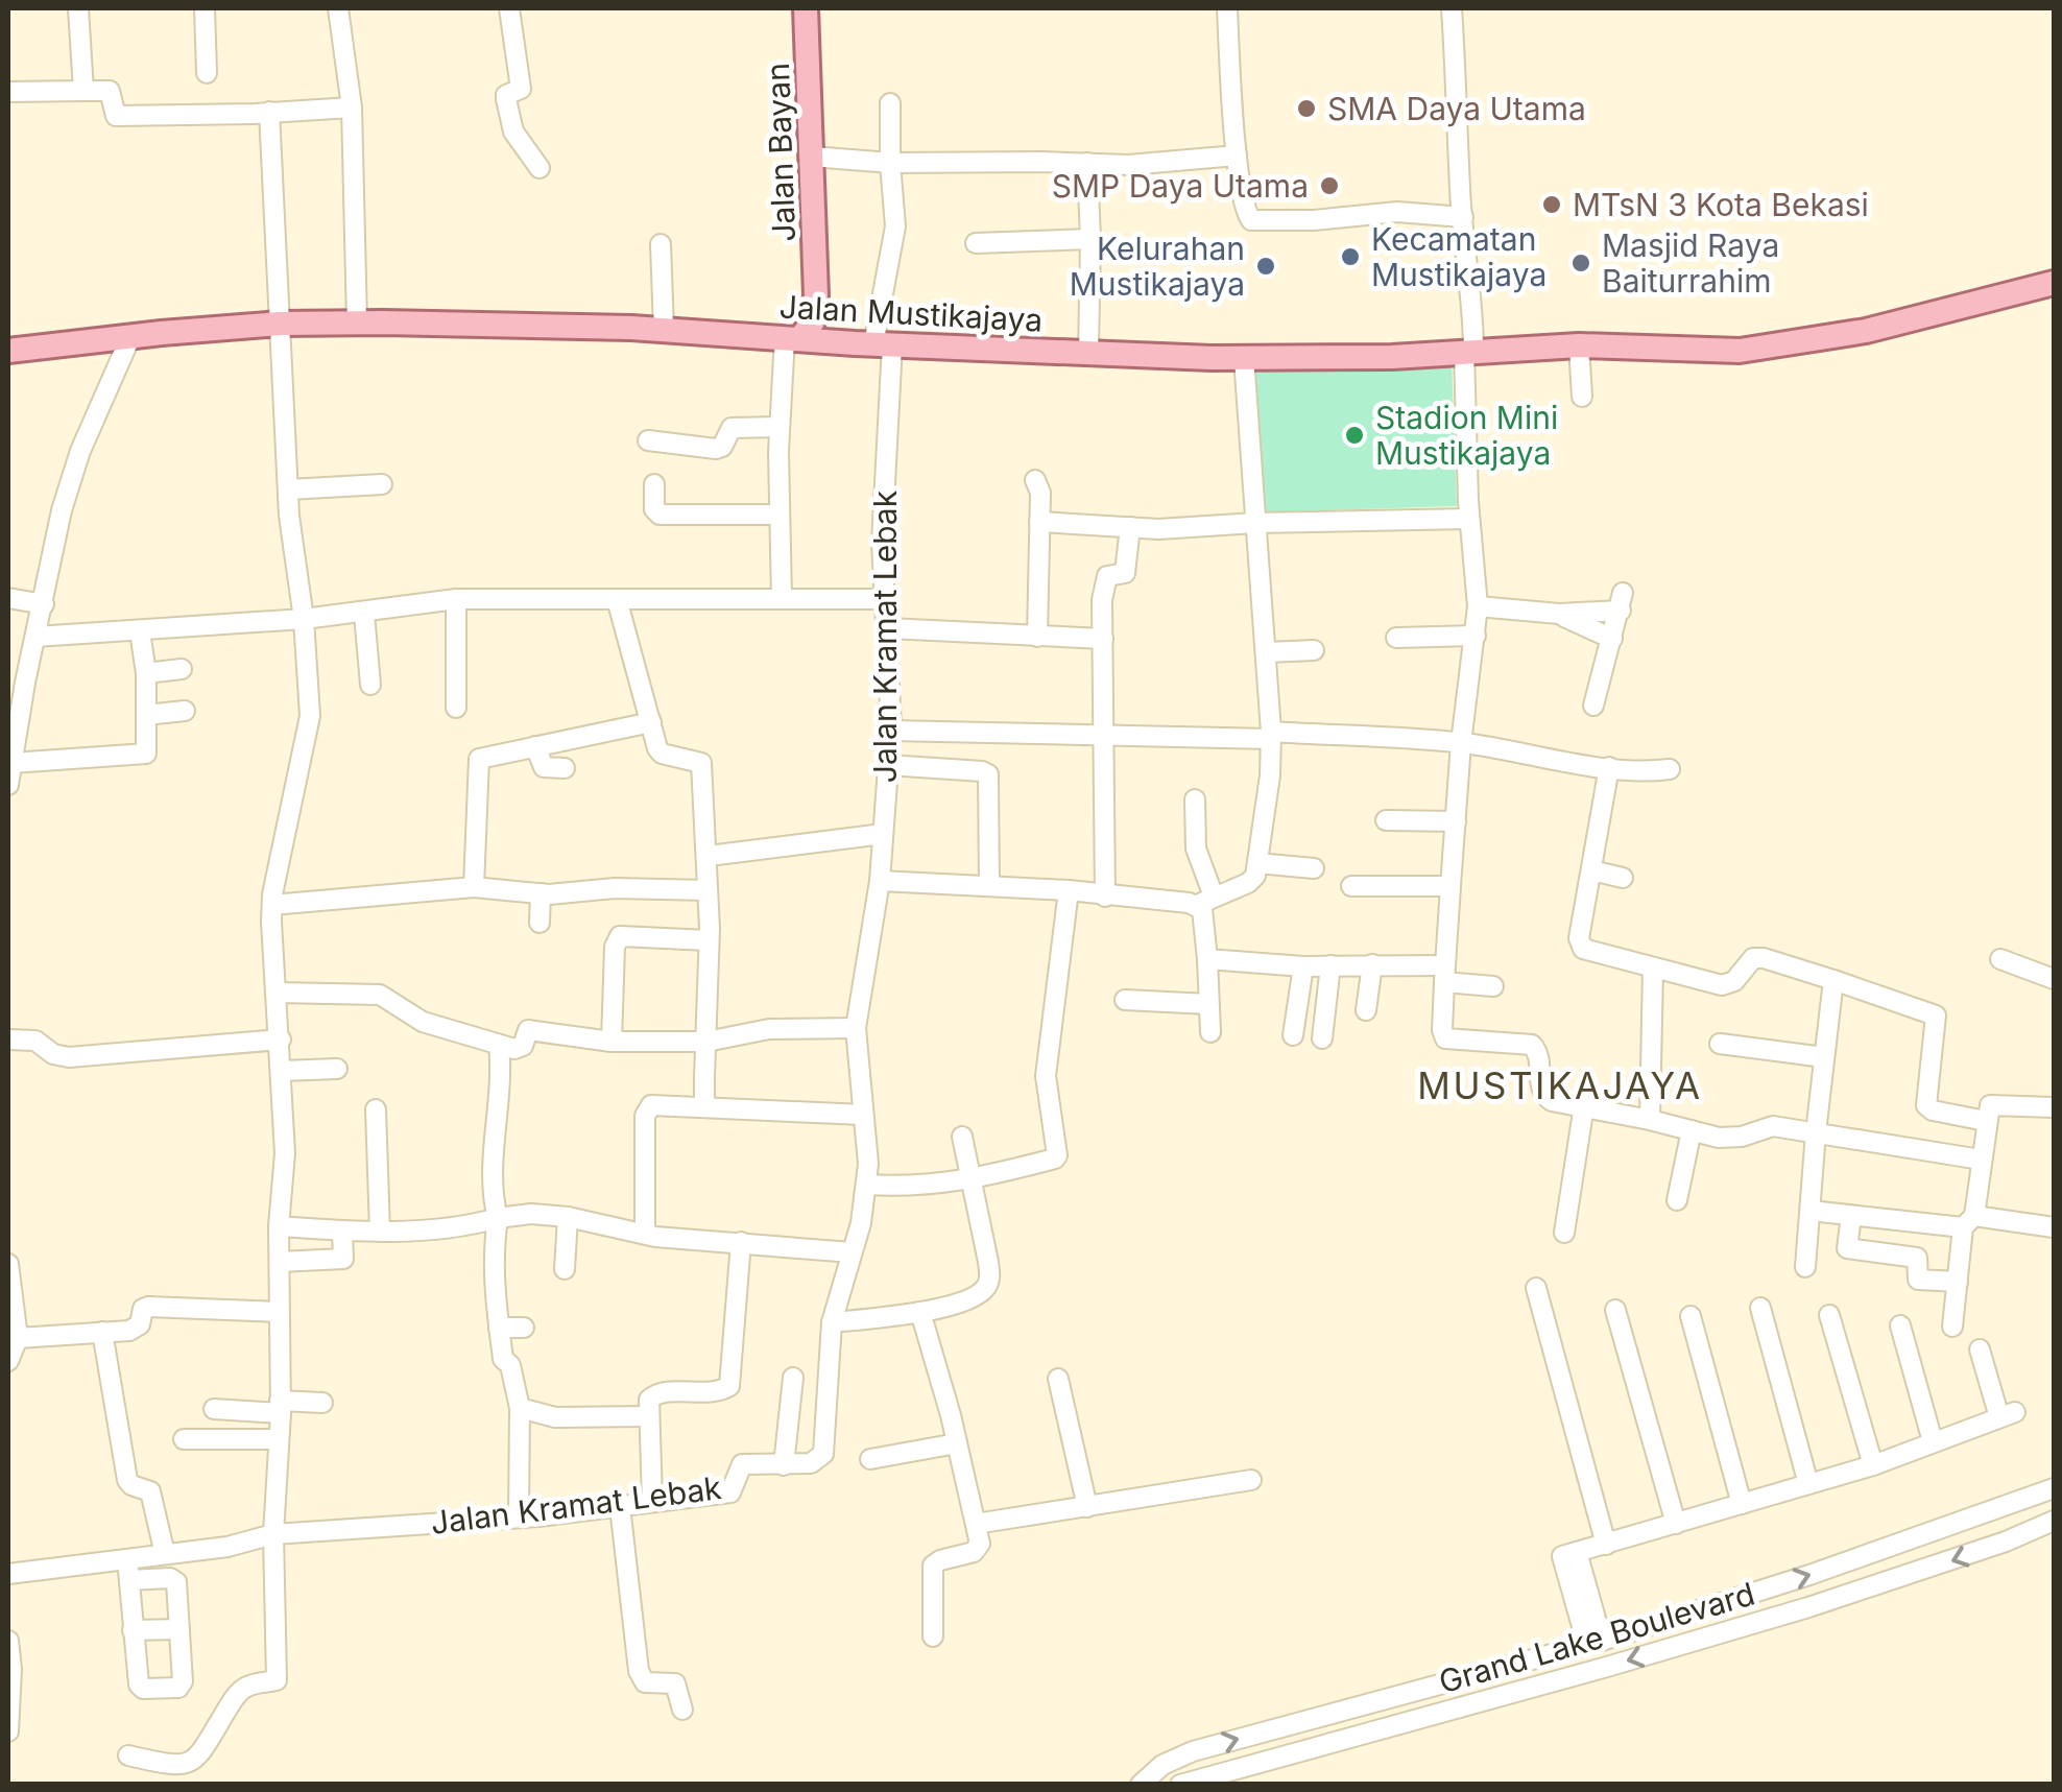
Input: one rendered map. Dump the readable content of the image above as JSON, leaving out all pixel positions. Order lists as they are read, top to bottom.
{
  "streets": {
    "main road": ["Jalan Bayan", "Jalan Mustikajaya"],
    "street": ["Jalan Kramat Lebak", "Grand Lake Boulevard"]
  },
  "crossings": [
    ["Jalan Bayan", "Jalan Mustikajaya"],
    ["Jalan Mustikajaya", "Jalan Kramat Lebak"]
  ],
  "districts": ["MUSTIKAJAYA"],
  "places": [
    "SMA Daya Utama",
    "SMP Daya Utama",
    "MTsN 3 Kota Bekasi",
    "Kecamatan Mustikajaya",
    "Masjid Raya Baiturrahim",
    "Kelurahan Mustikajaya",
    "Stadion Mini Mustikajaya"
  ]
}
